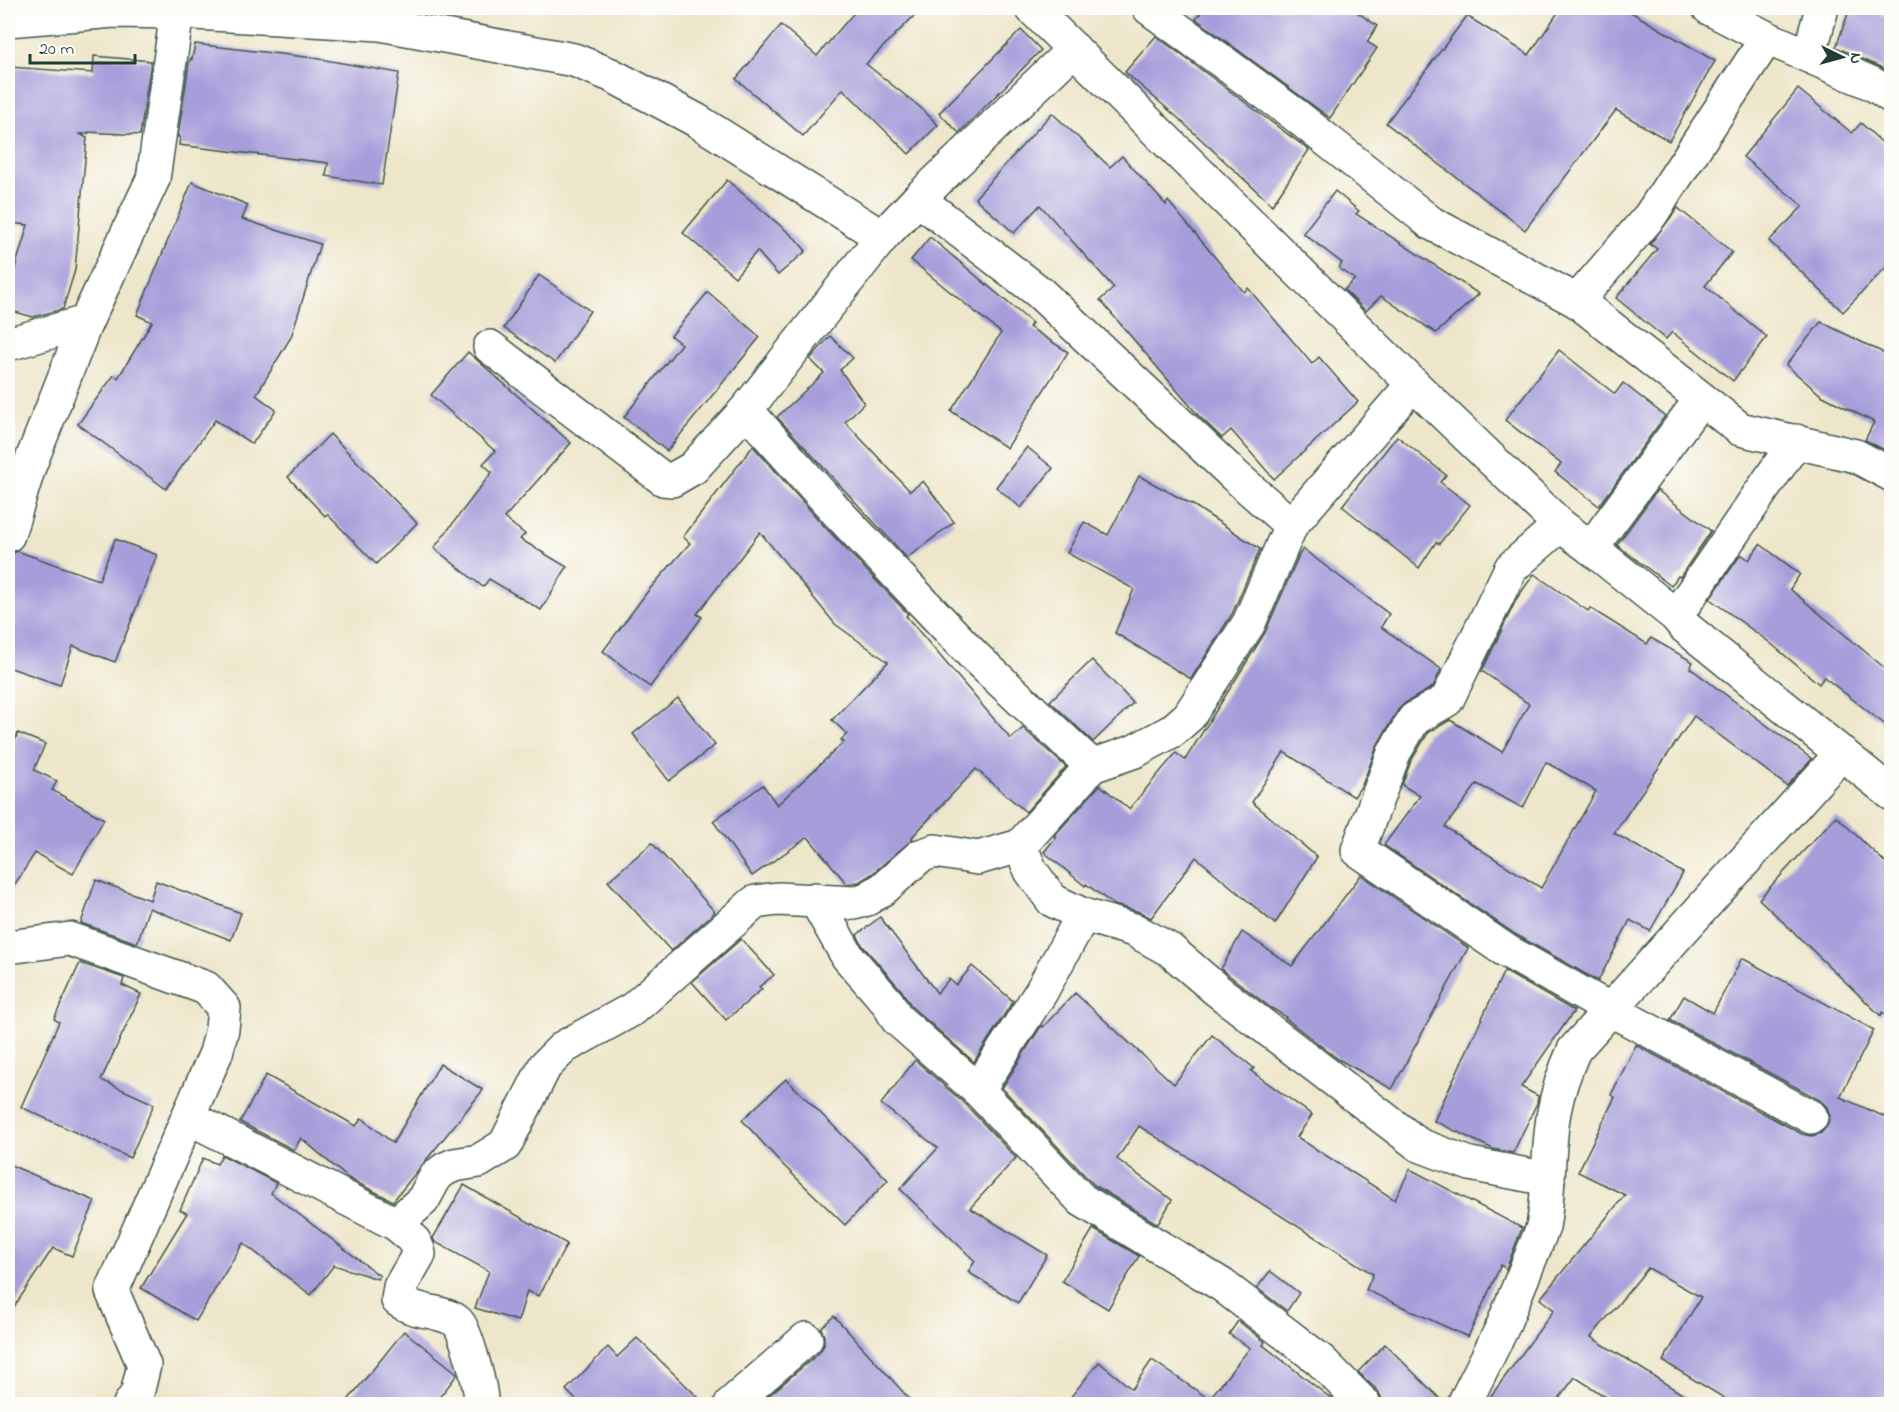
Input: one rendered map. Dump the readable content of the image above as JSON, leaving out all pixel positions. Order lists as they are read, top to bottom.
{
  "scale_bar": "20 m",
  "north": "right"
}
